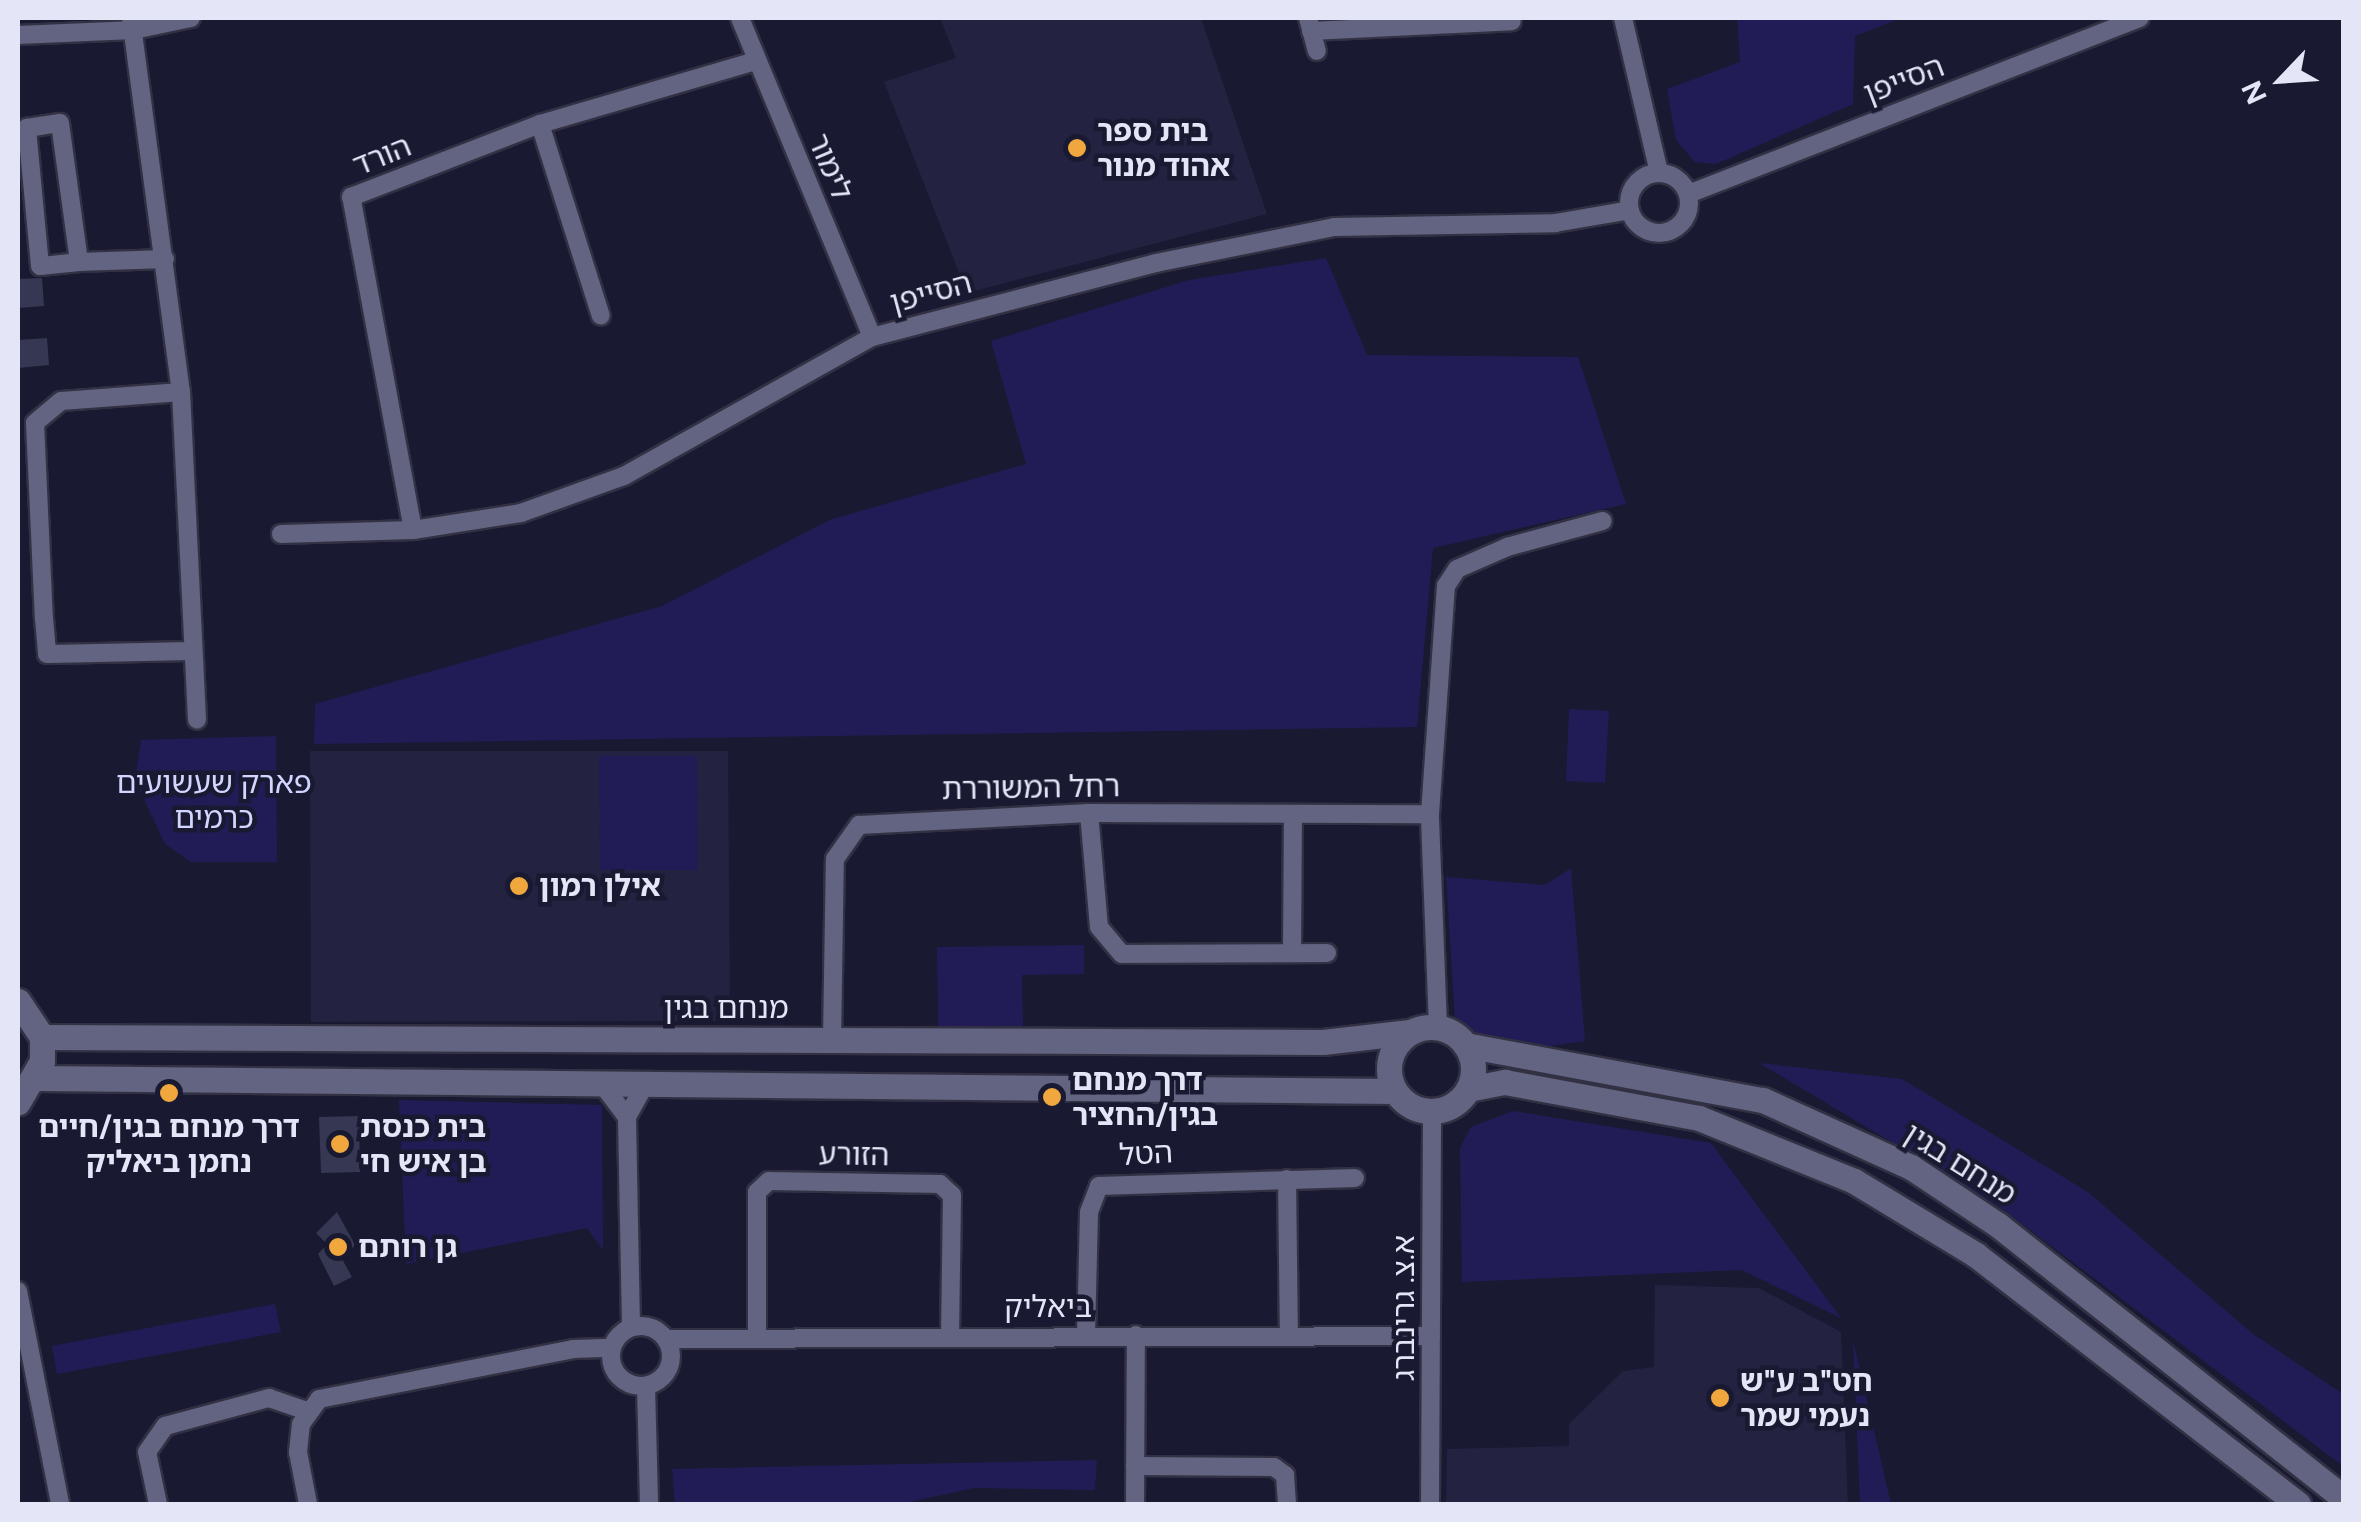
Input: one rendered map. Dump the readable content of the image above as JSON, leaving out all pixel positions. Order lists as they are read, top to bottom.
{
  "streets": {
    "main road": ["מנחם בגין"],
    "street": [
      "הסייפן",
      "הורד",
      "לימור",
      "רחל המשוררת",
      "הטל",
      "הזורע",
      "ביאליק",
      "א.צ. גרינברג"
    ]
  },
  "crossings": [
    ["הסייפן", "הורד"],
    ["הסייפן", "לימור"],
    ["הורד", "לימור"],
    ["רחל המשוררת", "מנחם בגין"],
    ["מנחם בגין", "א.צ. גרינברג"],
    ["הטל", "ביאליק"],
    ["הזורע", "ביאליק"],
    ["ביאליק", "א.צ. גרינברג"]
  ],
  "parks": ["פארק שעשועים כרמים"],
  "places": [
    "בית ספר אהוד מנור",
    "אילן רמון",
    "דרך מנחם בגין/חיים נחמן ביאליק",
    "דרך מנחם בגין/החציר",
    "בית כנסת בן איש חי",
    "גן רותם",
    "חט\"ב ע\"ש נעמי שמר"
  ],
  "north": "bottom left"
}
